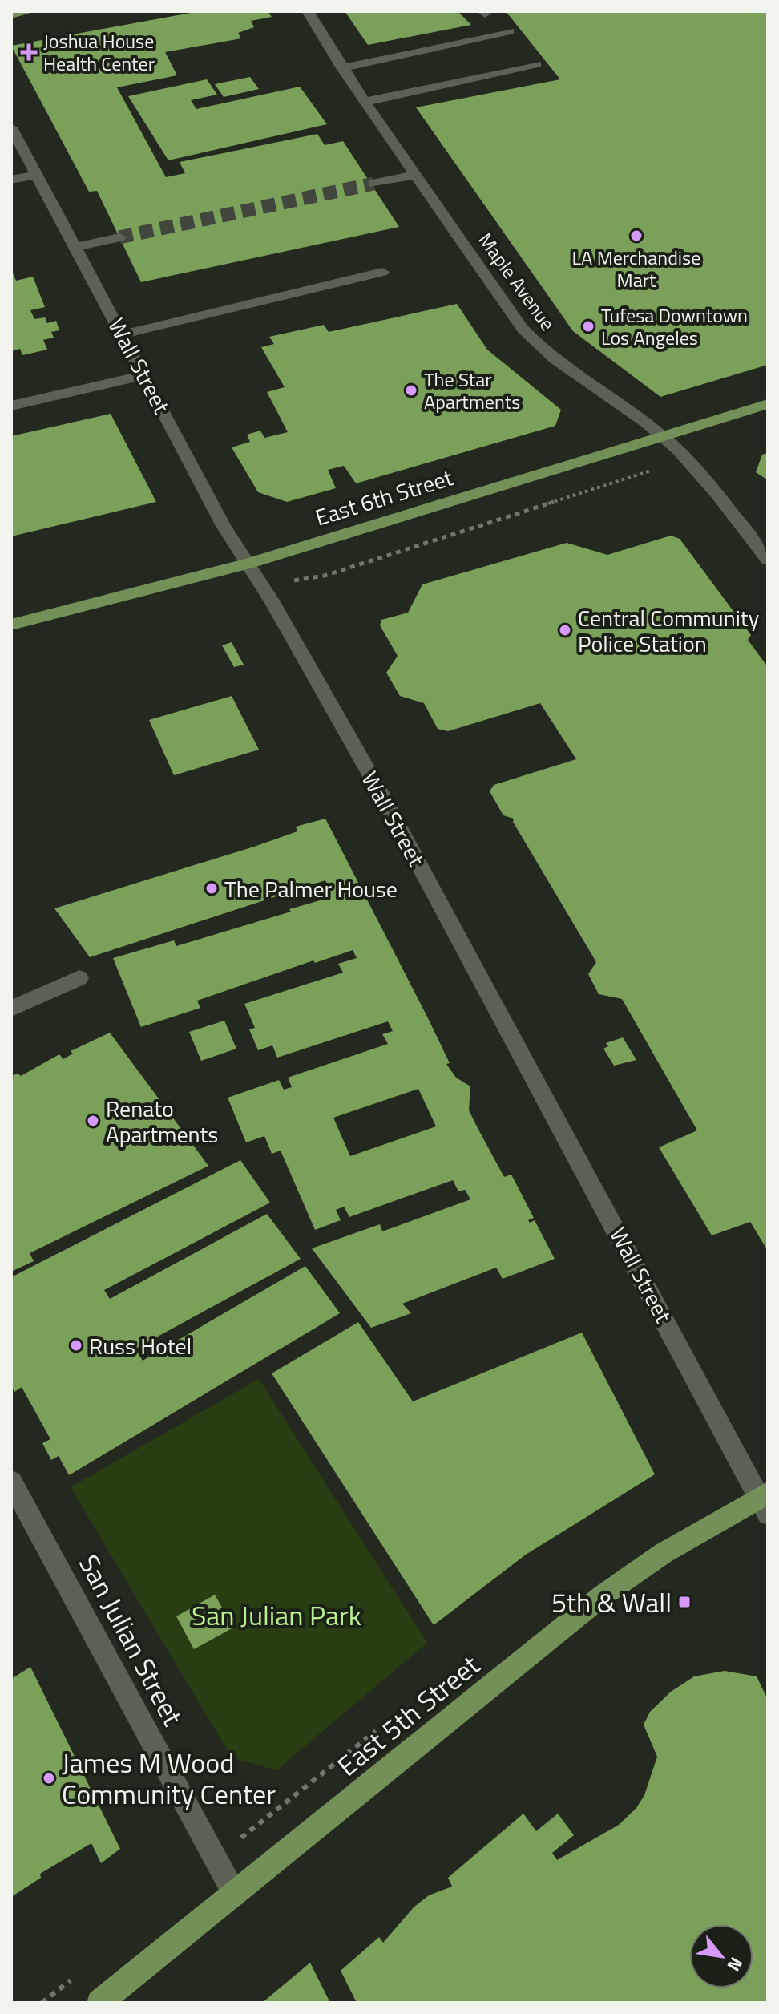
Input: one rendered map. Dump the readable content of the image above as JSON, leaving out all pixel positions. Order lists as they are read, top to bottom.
{
  "streets": {
    "main road": ["East 6th Street", "East 5th Street"],
    "street": ["Maple Avenue", "Wall Street", "San Julian Street"]
  },
  "crossings": [
    ["Maple Avenue", "East 6th Street"],
    ["Wall Street", "East 6th Street"],
    ["Wall Street", "East 5th Street"],
    ["San Julian Street", "East 5th Street"]
  ],
  "parks": ["San Julian Park"],
  "places": {
    "health": ["Joshua House Health Center"],
    "other": [
      "LA Merchandise Mart",
      "Tufesa Downtown Los Angeles",
      "The Star Apartments",
      "Central Community Police Station",
      "The Palmer House",
      "Renato Apartments",
      "Russ Hotel",
      "James M Wood Community Center"
    ],
    "transit": ["5th & Wall"]
  },
  "north": "bottom right"
}
